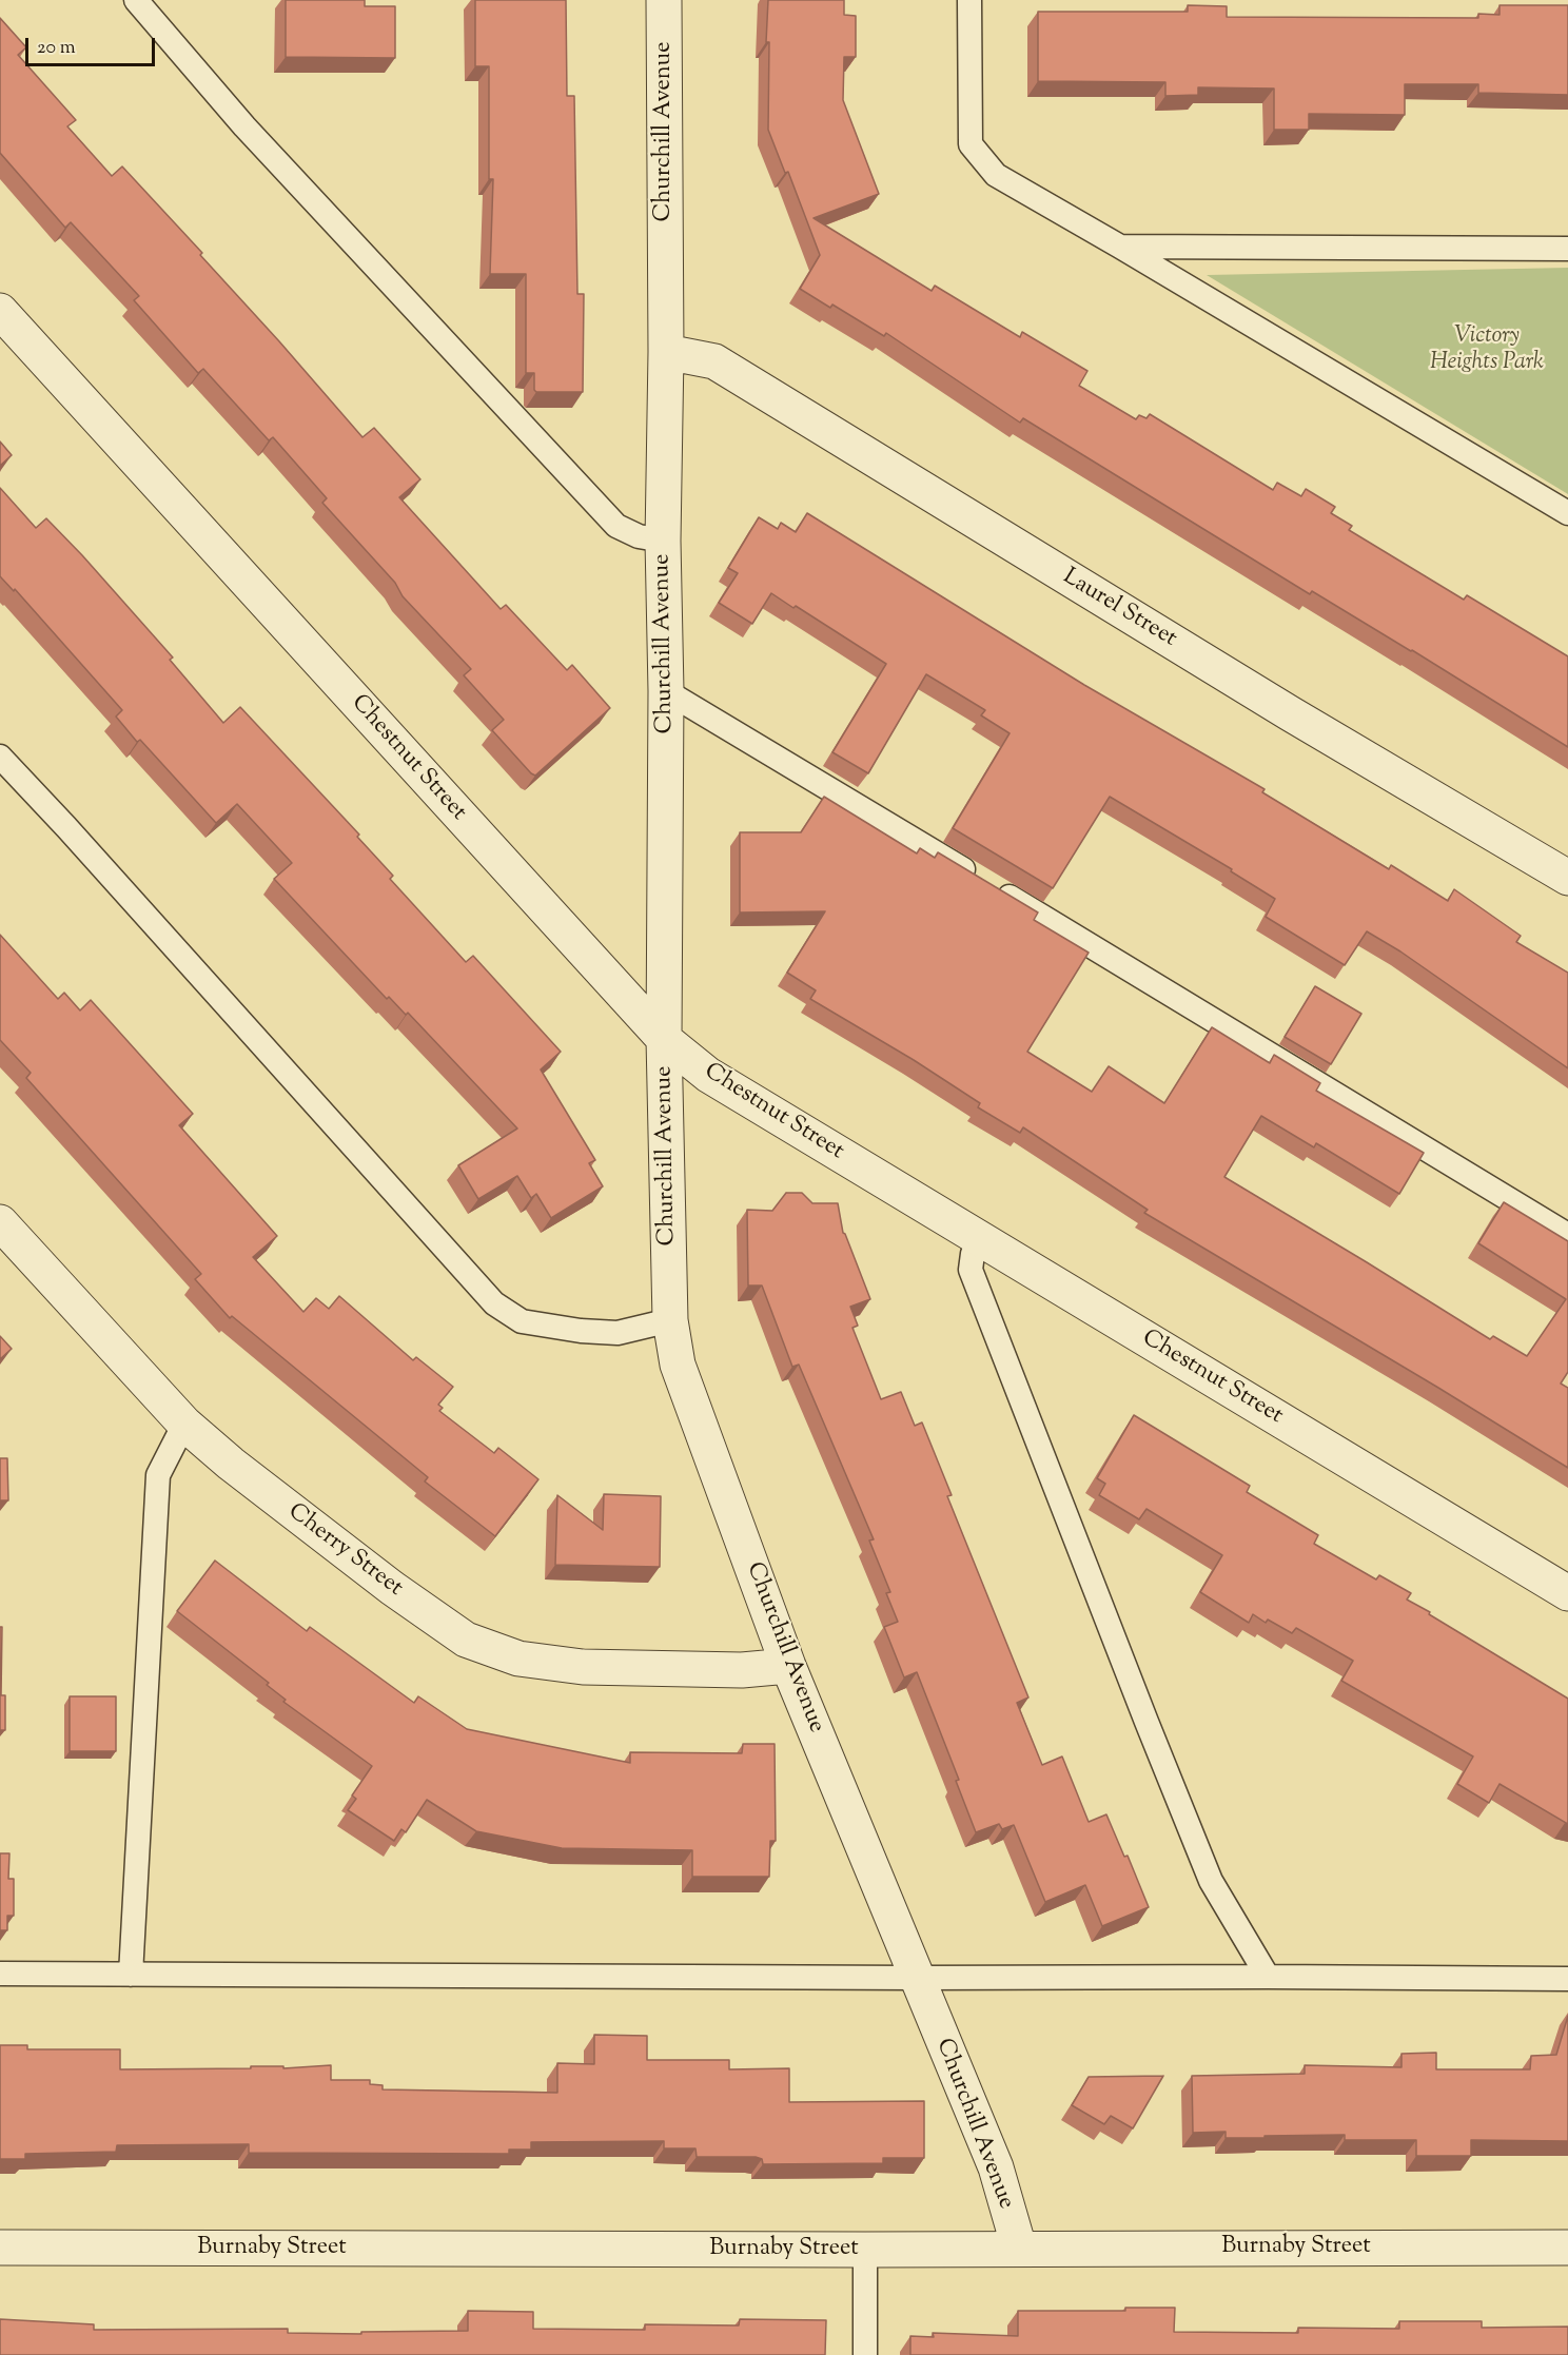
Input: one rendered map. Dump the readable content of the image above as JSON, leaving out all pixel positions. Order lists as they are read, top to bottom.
{
  "streets": {
    "street": [
      "Churchill Avenue",
      "Laurel Street",
      "Chestnut Street",
      "Cherry Street",
      "Burnaby Street"
    ]
  },
  "crossings": [
    ["Churchill Avenue", "Laurel Street"],
    ["Churchill Avenue", "Chestnut Street"],
    ["Churchill Avenue", "Cherry Street"],
    ["Churchill Avenue", "Burnaby Street"]
  ],
  "parks": ["Victory Heights Park"],
  "scale_bar": "20 m"
}
